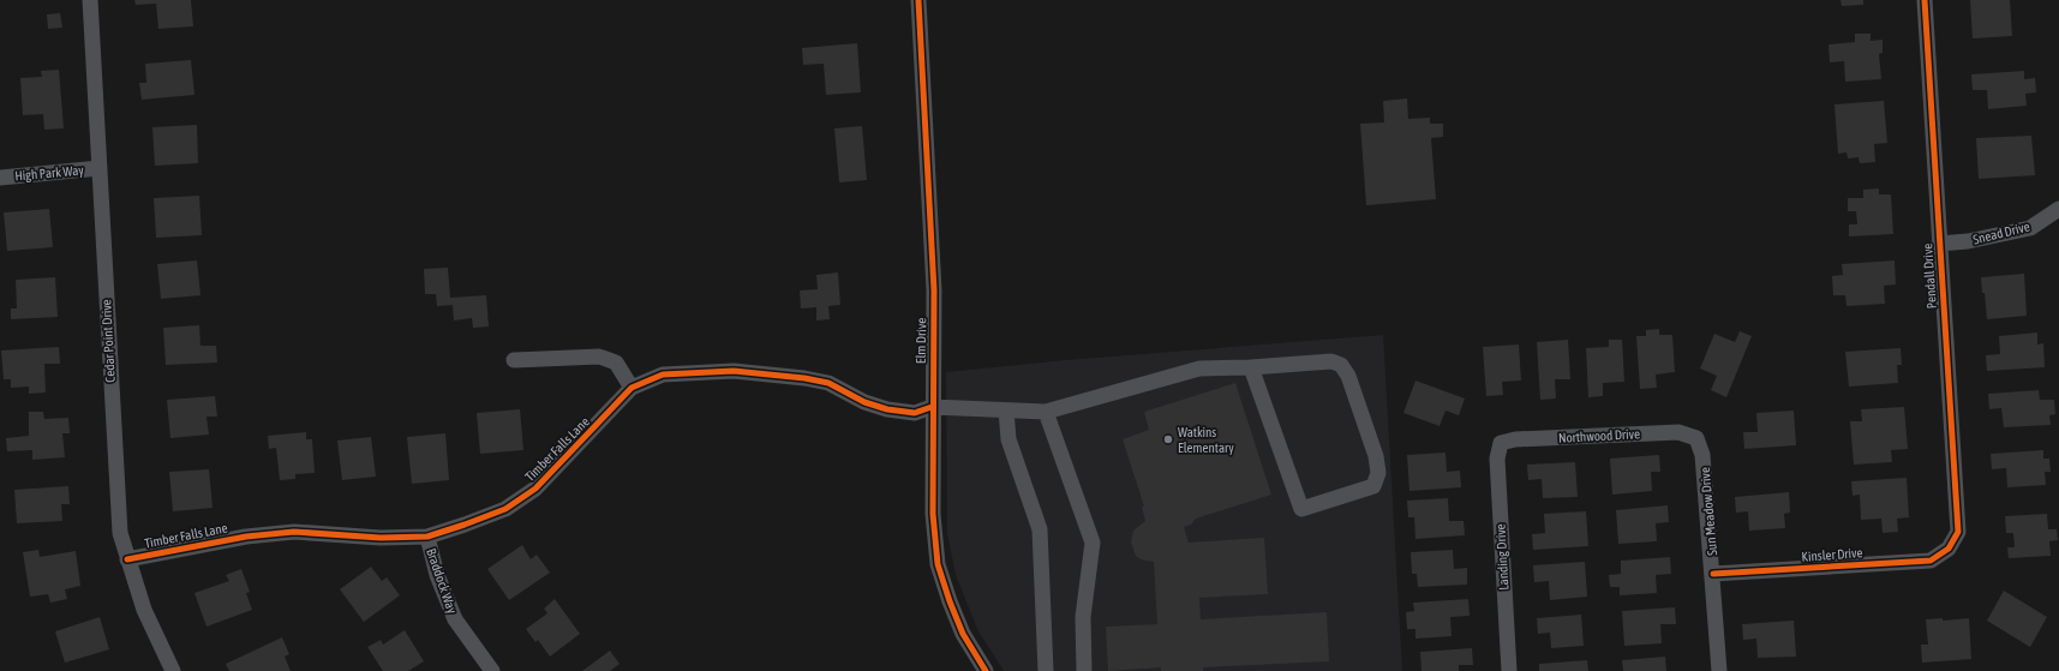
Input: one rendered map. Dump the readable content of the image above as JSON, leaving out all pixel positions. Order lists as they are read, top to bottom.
{
  "streets": {
    "street": [
      "High Park Way",
      "Snead Drive",
      "Pendall Drive",
      "Cedar Point Drive",
      "Elm Drive",
      "Northwood Drive",
      "Timber Falls Lane",
      "Sun Meadow Drive",
      "Kinsler Drive",
      "Landing Drive",
      "Braddock Way"
    ]
  },
  "crossings": [
    ["High Park Way", "Cedar Point Drive"],
    ["Snead Drive", "Pendall Drive"],
    ["Pendall Drive", "Kinsler Drive"],
    ["Cedar Point Drive", "Timber Falls Lane"],
    ["Elm Drive", "Timber Falls Lane"],
    ["Northwood Drive", "Sun Meadow Drive"],
    ["Northwood Drive", "Landing Drive"],
    ["Timber Falls Lane", "Braddock Way"],
    ["Sun Meadow Drive", "Kinsler Drive"]
  ],
  "places": ["Watkins Elementary"]
}
